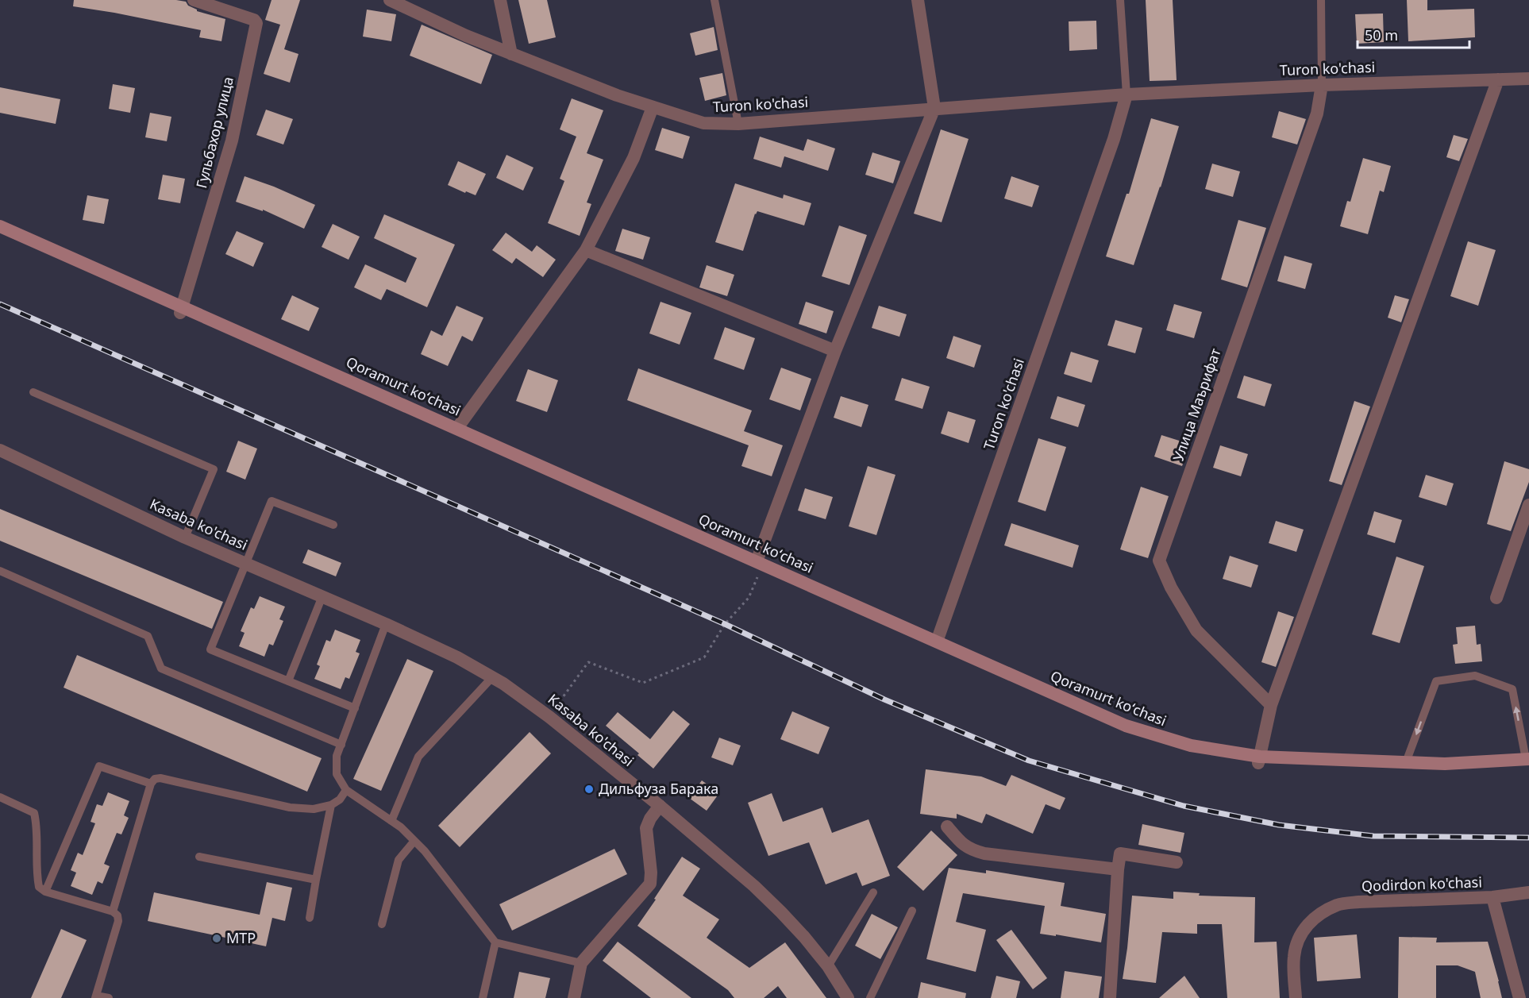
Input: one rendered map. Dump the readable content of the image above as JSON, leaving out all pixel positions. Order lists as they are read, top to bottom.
{
  "streets": {
    "main road": ["Qoramurt koʻchasi"],
    "street": [
      "Turon ko'chasi",
      "Гульбахор улица",
      "Улица Маърифат",
      "Kasaba ko'chasi",
      "Qodirdon ko'chasi"
    ]
  },
  "crossings": [
    ["Turon ko'chasi", "Qoramurt koʻchasi"],
    ["Turon ko'chasi", "Улица Маърифат"],
    ["Гульбахор улица", "Qoramurt koʻchasi"]
  ],
  "places": ["Дильфуза Барака", "MTP"],
  "scale_bar": "50 m"
}
